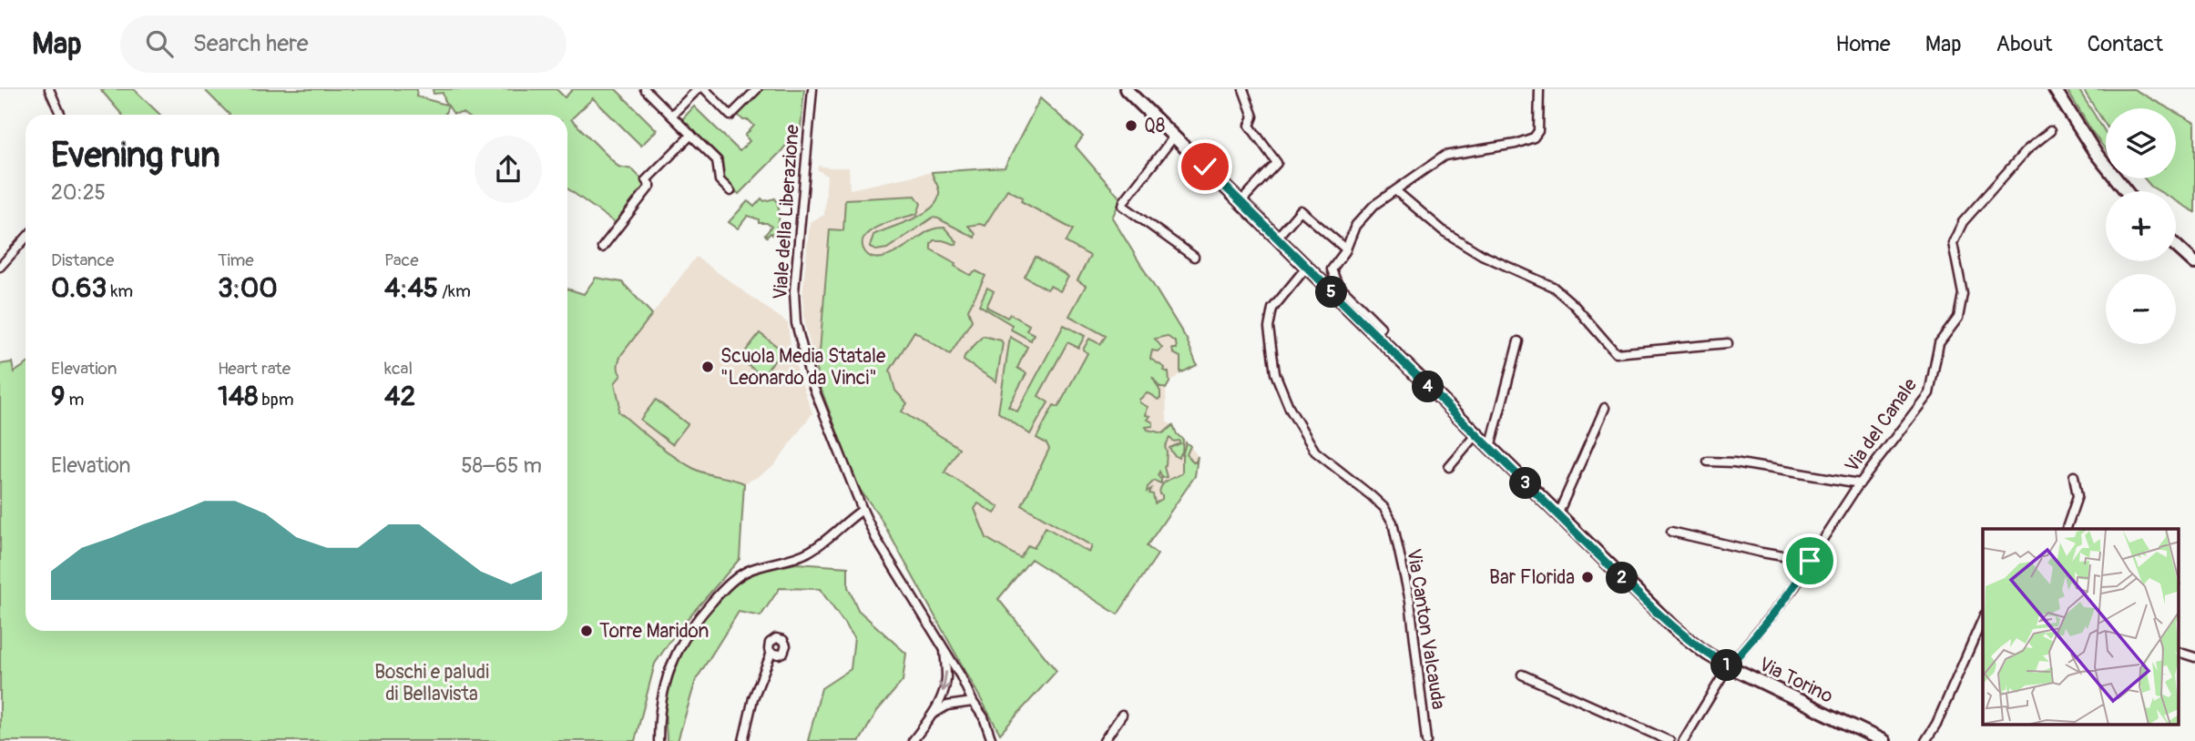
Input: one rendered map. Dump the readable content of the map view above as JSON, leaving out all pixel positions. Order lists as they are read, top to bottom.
{
  "streets": {
    "street": [
      "Viale della Liberazione",
      "Via del Canale",
      "Via Canton Valcauda",
      "Via Torino"
    ]
  },
  "crossings": [
    ["Via del Canale", "Via Torino"],
    ["Via Canton Valcauda", "Via Torino"]
  ],
  "parks": ["Boschi e paludi di Bellavista"],
  "places": [
    "Q8",
    "Scuola Media Statale \"Leonardo da Vinci\"",
    "Bar Florida",
    "Torre Maridon"
  ],
  "page": {
    "header": "Map",
    "search": "Search here",
    "nav": [
      "Home",
      "Map",
      "About",
      "Contact"
    ],
    "map_buttons": ["+", "−"],
    "heading": ["Evening run", "20:25"],
    "stats": [
      ["Distance", "0.63 km"],
      ["Time", "3:00"],
      ["Pace", "4:45 /km"],
      ["Elevation", "9 m"],
      ["Heart rate", "148 bpm"],
      ["kcal", "42"]
    ],
    "pins": [
      "5",
      "4",
      "3",
      "2",
      "1"
    ],
    "chart": ["Elevation", "58–65 m"]
  }
}
